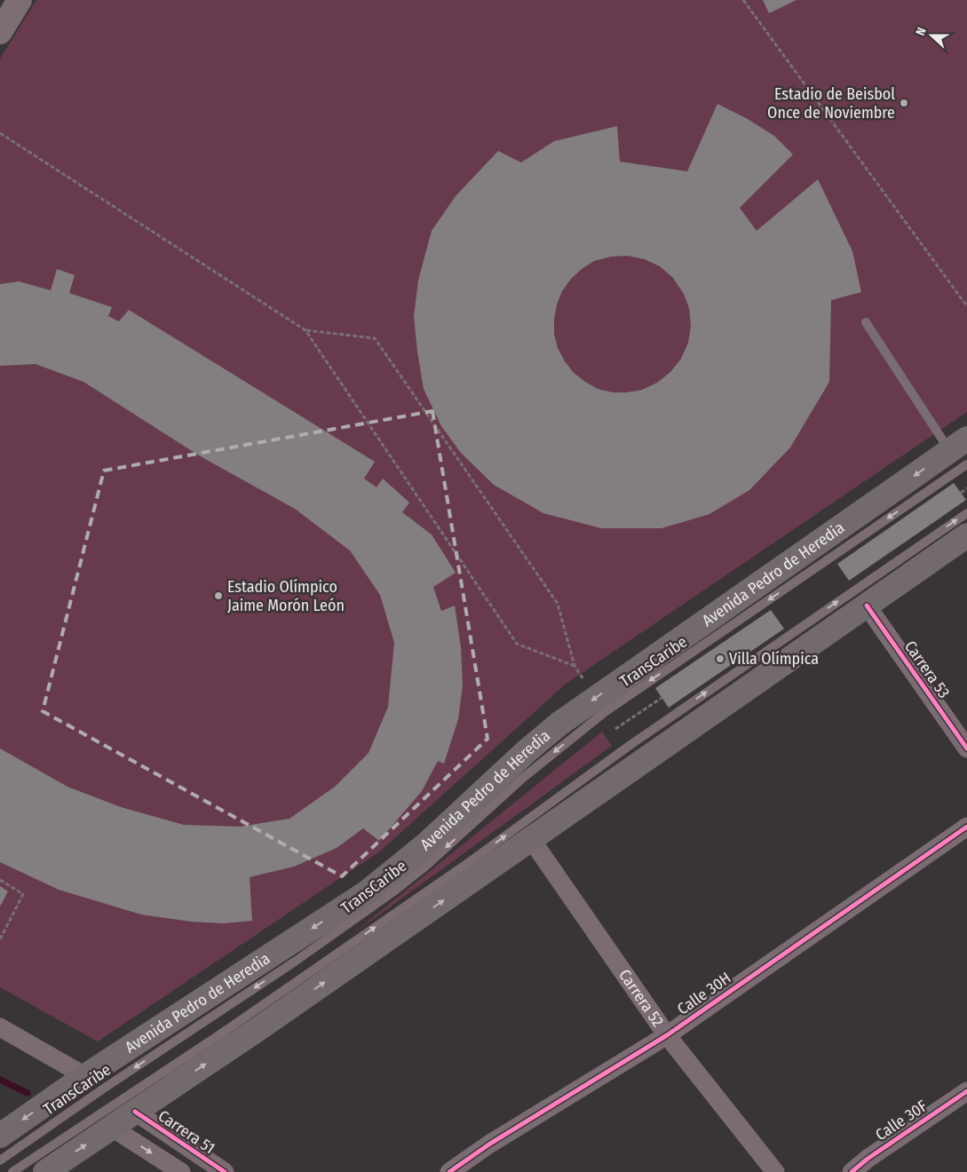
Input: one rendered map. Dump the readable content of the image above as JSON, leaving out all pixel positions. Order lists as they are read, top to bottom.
{
  "streets": {
    "highway": ["Avenida Pedro de Heredia"],
    "street": [
      "Carrera 53",
      "Calle 30H",
      "Carrera 52",
      "Calle 30F",
      "Carrera 51"
    ],
    "lane": ["TransCaribe"]
  },
  "crossings": [
    ["Avenida Pedro de Heredia", "TransCaribe"],
    ["Calle 30H", "Carrera 52"]
  ],
  "places": ["Estadio de Beisbol Once de Noviembre", "Estadio Olímpico Jaime Morón León", "Villa Olímpica"],
  "north": "left"
}
